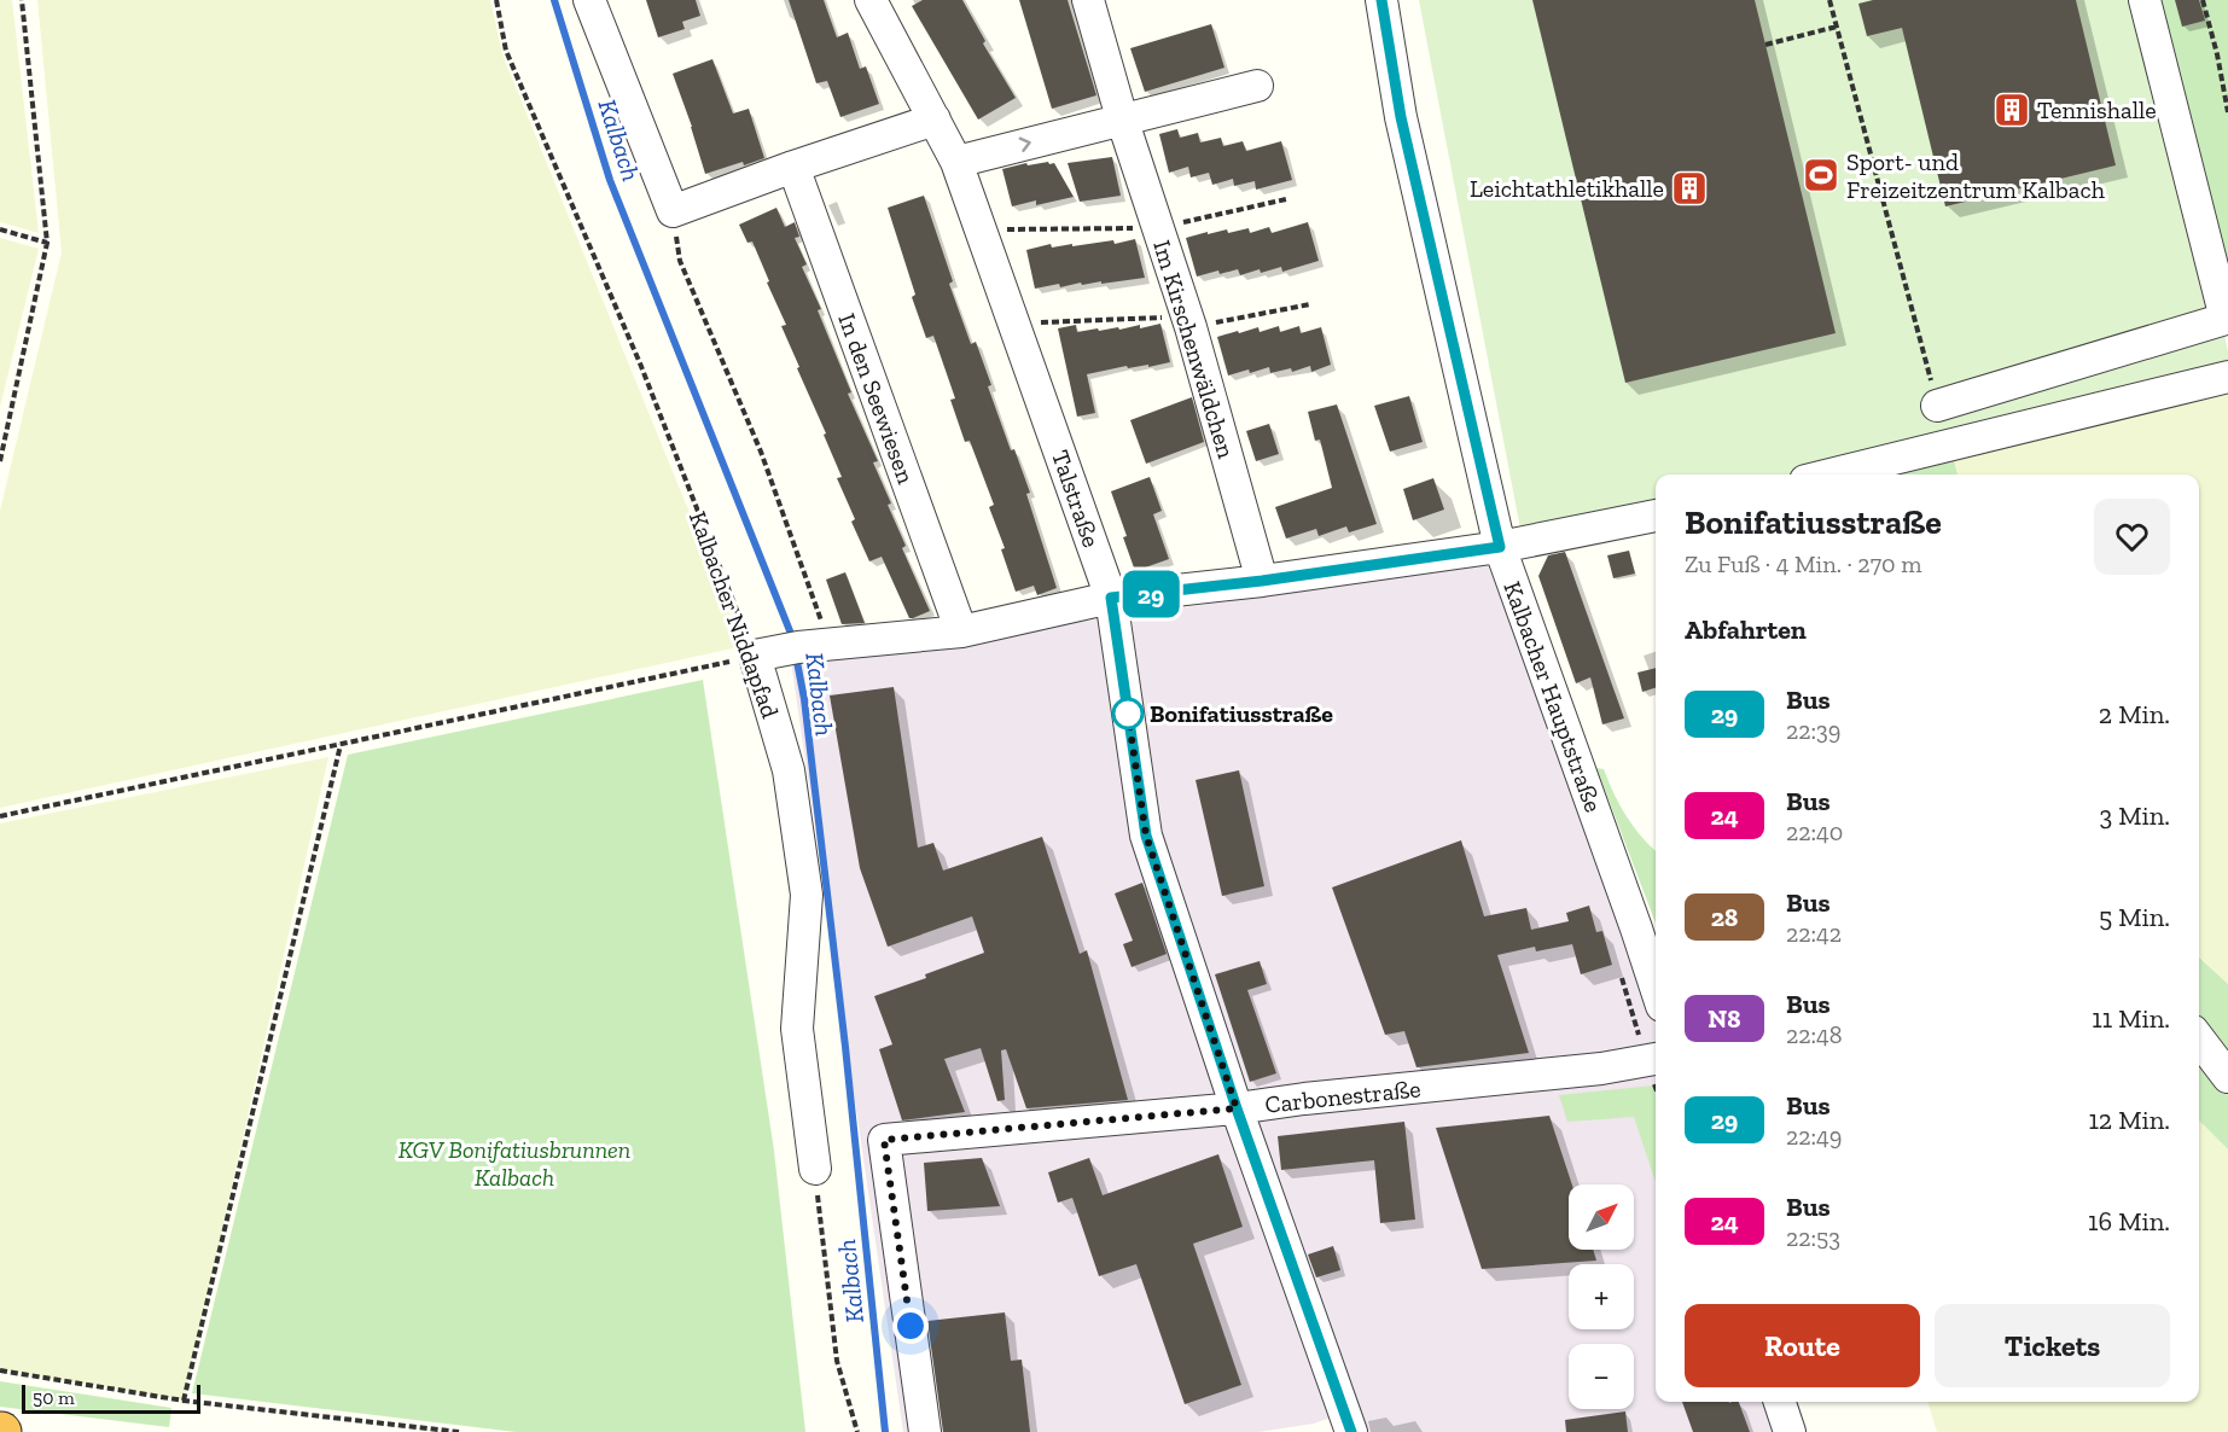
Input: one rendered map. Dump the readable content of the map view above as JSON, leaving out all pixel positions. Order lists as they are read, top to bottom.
{
  "streets": {
    "street": [
      "Im Kirschenwäldchen",
      "In den Seewiesen",
      "Talstraße",
      "Kalbacher Niddapfad",
      "Kalbacher Hauptstraße",
      "Carbonestraße"
    ]
  },
  "crossings": [
    ["Talstraße", "Carbonestraße"]
  ],
  "water": ["Kalbach"],
  "parks": ["KGV Bonifatiusbrunnen Kalbach"],
  "places": {
    "building": ["Tennishalle", "Leichtathletikhalle"],
    "sports": ["Sport- und Freizeitzentrum Kalbach"],
    "other": ["Bonifatiusstraße"]
  },
  "lines": ["bus line 29"],
  "scale_bar": "50 m",
  "north": "top right",
  "page": {
    "on_map": "29",
    "heading": [
      ["Bonifatiusstraße", "Zu Fuß · 4 Min. · 270 m"],
      "Abfahrten"
    ],
    "list": [
      {
        "mark": "29",
        "name": "Bus",
        "note": "22:39",
        "value": "2 Min."
      },
      {
        "mark": "24",
        "name": "Bus",
        "note": "22:40",
        "value": "3 Min."
      },
      {
        "mark": "28",
        "name": "Bus",
        "note": "22:42",
        "value": "5 Min."
      },
      {
        "mark": "N8",
        "name": "Bus",
        "note": "22:48",
        "value": "11 Min."
      },
      {
        "mark": "29",
        "name": "Bus",
        "note": "22:49",
        "value": "12 Min."
      },
      {
        "mark": "24",
        "name": "Bus",
        "note": "22:53",
        "value": "16 Min."
      }
    ],
    "map_buttons": ["+", "−"],
    "buttons": ["Route", "Tickets"],
    "scale": "50 m"
  }
}
